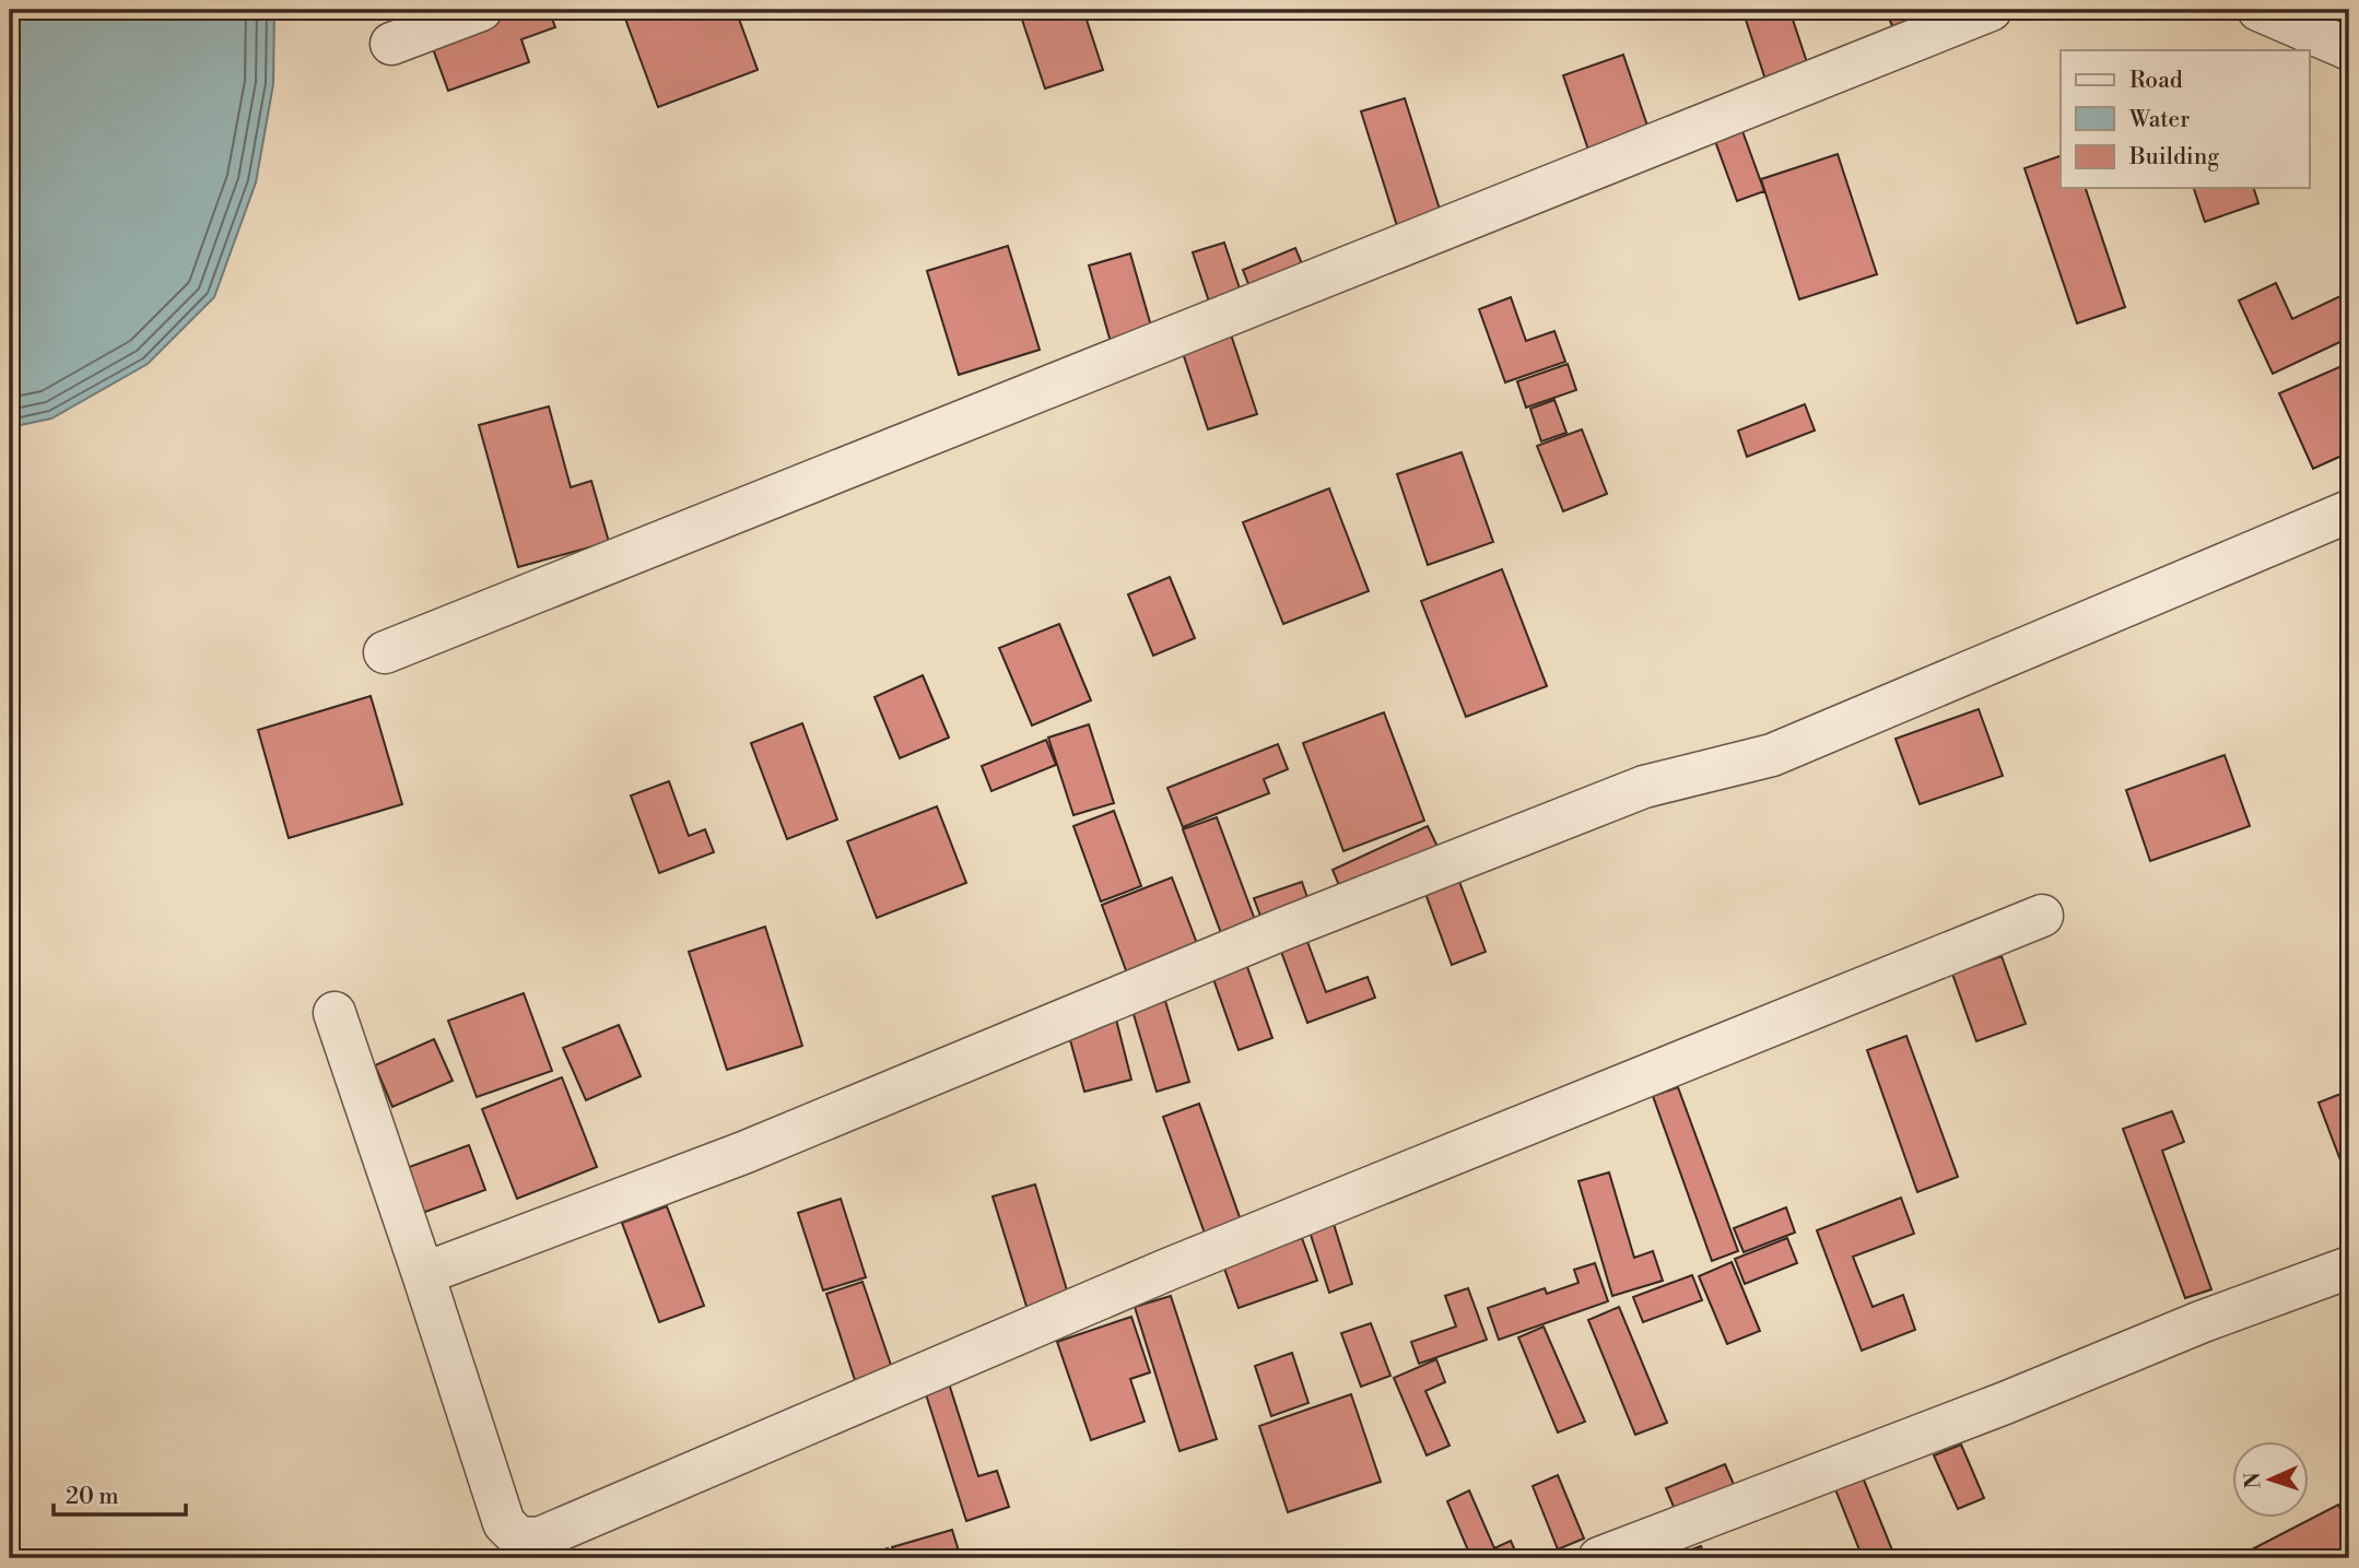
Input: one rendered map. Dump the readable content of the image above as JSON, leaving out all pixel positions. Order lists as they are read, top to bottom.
{
  "legend": ["Road", "Water", "Building"],
  "scale_bar": "20 m",
  "north": "left"
}
